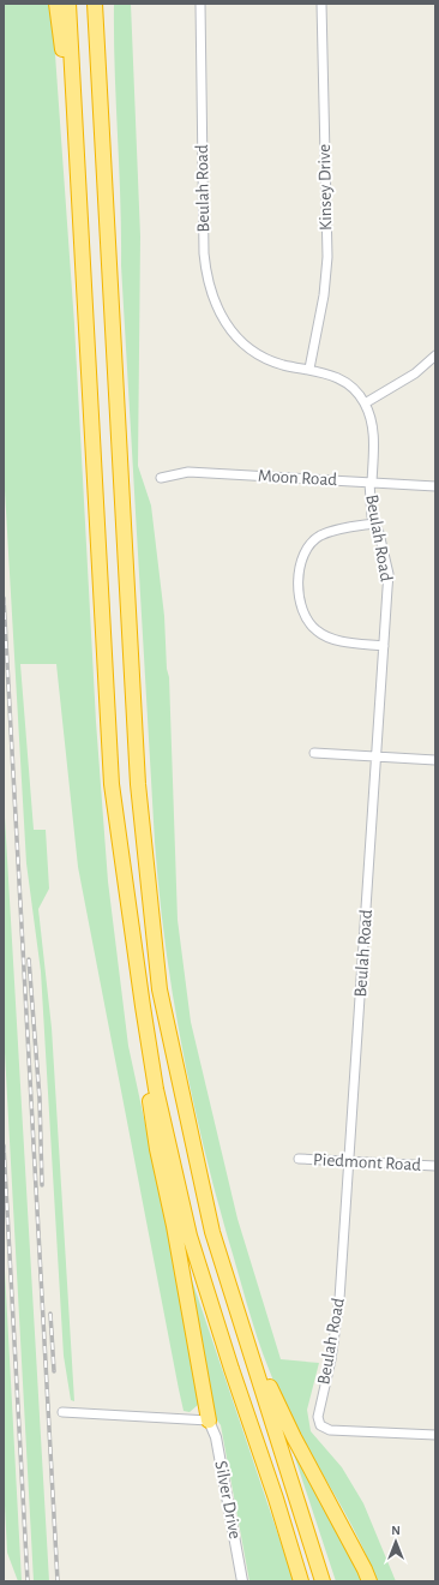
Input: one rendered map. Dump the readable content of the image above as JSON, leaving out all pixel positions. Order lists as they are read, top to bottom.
{
  "streets": {
    "street": [
      "Kinsey Drive",
      "Beulah Road",
      "Moon Road",
      "Piedmont Road",
      "Silver Drive"
    ]
  },
  "crossings": [
    ["Kinsey Drive", "Beulah Road"],
    ["Beulah Road", "Moon Road"],
    ["Beulah Road", "Piedmont Road"]
  ],
  "north": "top"
}
